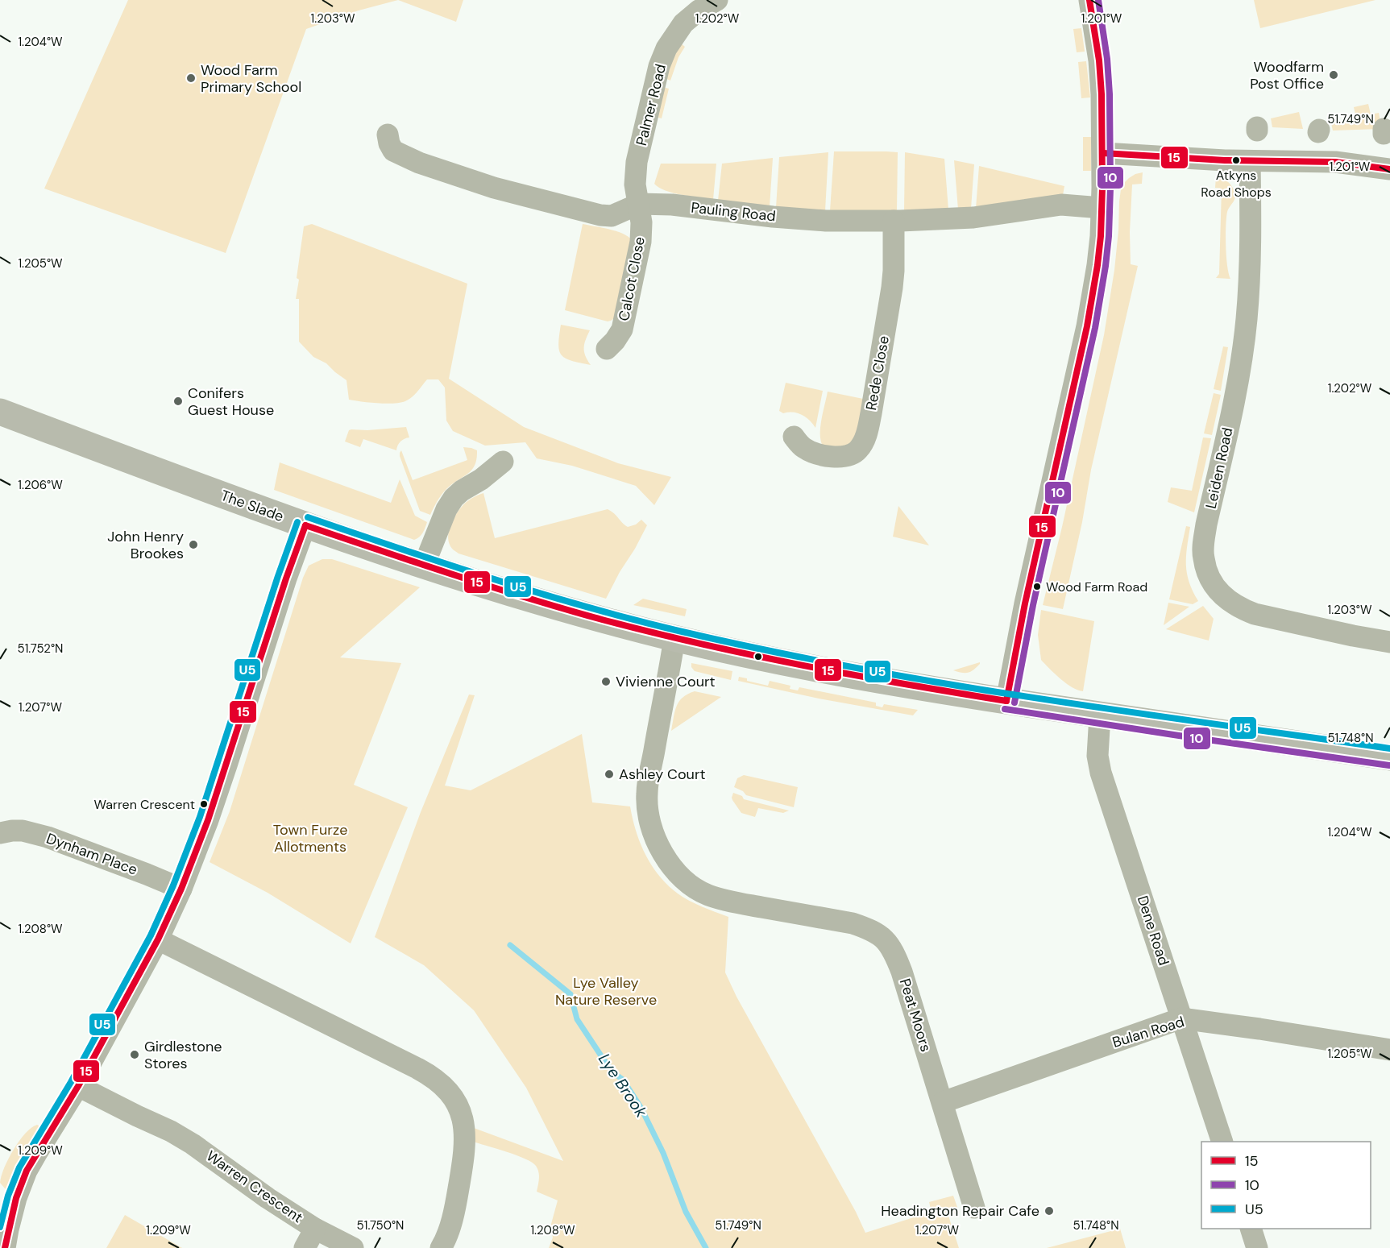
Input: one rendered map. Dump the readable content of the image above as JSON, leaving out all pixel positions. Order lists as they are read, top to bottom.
{
  "streets": {
    "main road": ["The Slade"],
    "street": [
      "Palmer Road",
      "Pauling Road",
      "Calcot Close",
      "Rede Close",
      "Leiden Road",
      "Dynham Place",
      "Dene Road",
      "Peat Moors",
      "Bulan Road",
      "Warren Crescent"
    ]
  },
  "crossings": [
    ["Palmer Road", "Pauling Road"],
    ["Palmer Road", "Calcot Close"],
    ["Pauling Road", "Calcot Close"],
    ["Pauling Road", "Rede Close"],
    ["The Slade", "Dene Road"],
    ["The Slade", "Peat Moors"],
    ["Dene Road", "Bulan Road"],
    ["Peat Moors", "Bulan Road"]
  ],
  "water": ["Lye Brook"],
  "parks": ["Town Furze Allotments", "Lye Valley Nature Reserve"],
  "places": [
    "Woodfarm Post Office",
    "Wood Farm Primary School",
    "Atkyns Road Shops",
    "Conifers Guest House",
    "John Henry Brookes",
    "Wood Farm Road",
    "Vivienne Court",
    "Ashley Court",
    "Warren Crescent",
    "Girdlestone Stores",
    "Headington Repair Cafe"
  ],
  "lines": ["transit line 15", "transit line 10", "transit line U5"],
  "legend": ["15", "10", "U5"],
  "coordinates": [
    "1.203°W",
    "1.202°W",
    "1.201°W",
    "1.204°W",
    "51.749°N",
    "1.205°W",
    "1.206°W",
    "51.752°N",
    "1.207°W",
    "51.748°N",
    "1.208°W",
    "1.209°W",
    "51.750°N"
  ]
}
